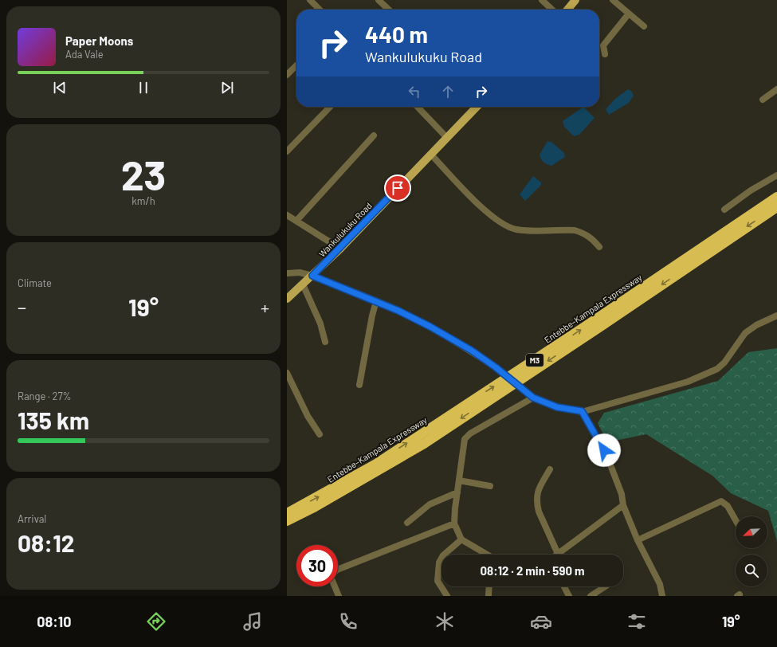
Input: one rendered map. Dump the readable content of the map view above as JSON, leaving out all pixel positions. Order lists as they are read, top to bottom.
{
  "streets": {
    "highway": ["Entebbe–Kampala Expressway", "M3"],
    "main road": ["Wankulukuku Road"]
  },
  "north": "bottom left",
  "page": {
    "turn": ["440 m", "Wankulukuku Road"],
    "song": ["Paper Moons", "Ada Vale"],
    "tile": [
      ["23", "km/h"],
      "Climate",
      ["Range · 27%", "135 km"],
      ["Arrival", "08:12"]
    ],
    "heat": ["−", "19°", "+"],
    "limit": "30",
    "trip": "08:12 · 2 min · 590 m",
    "tabs": ["08:10", "19°"]
  }
}
